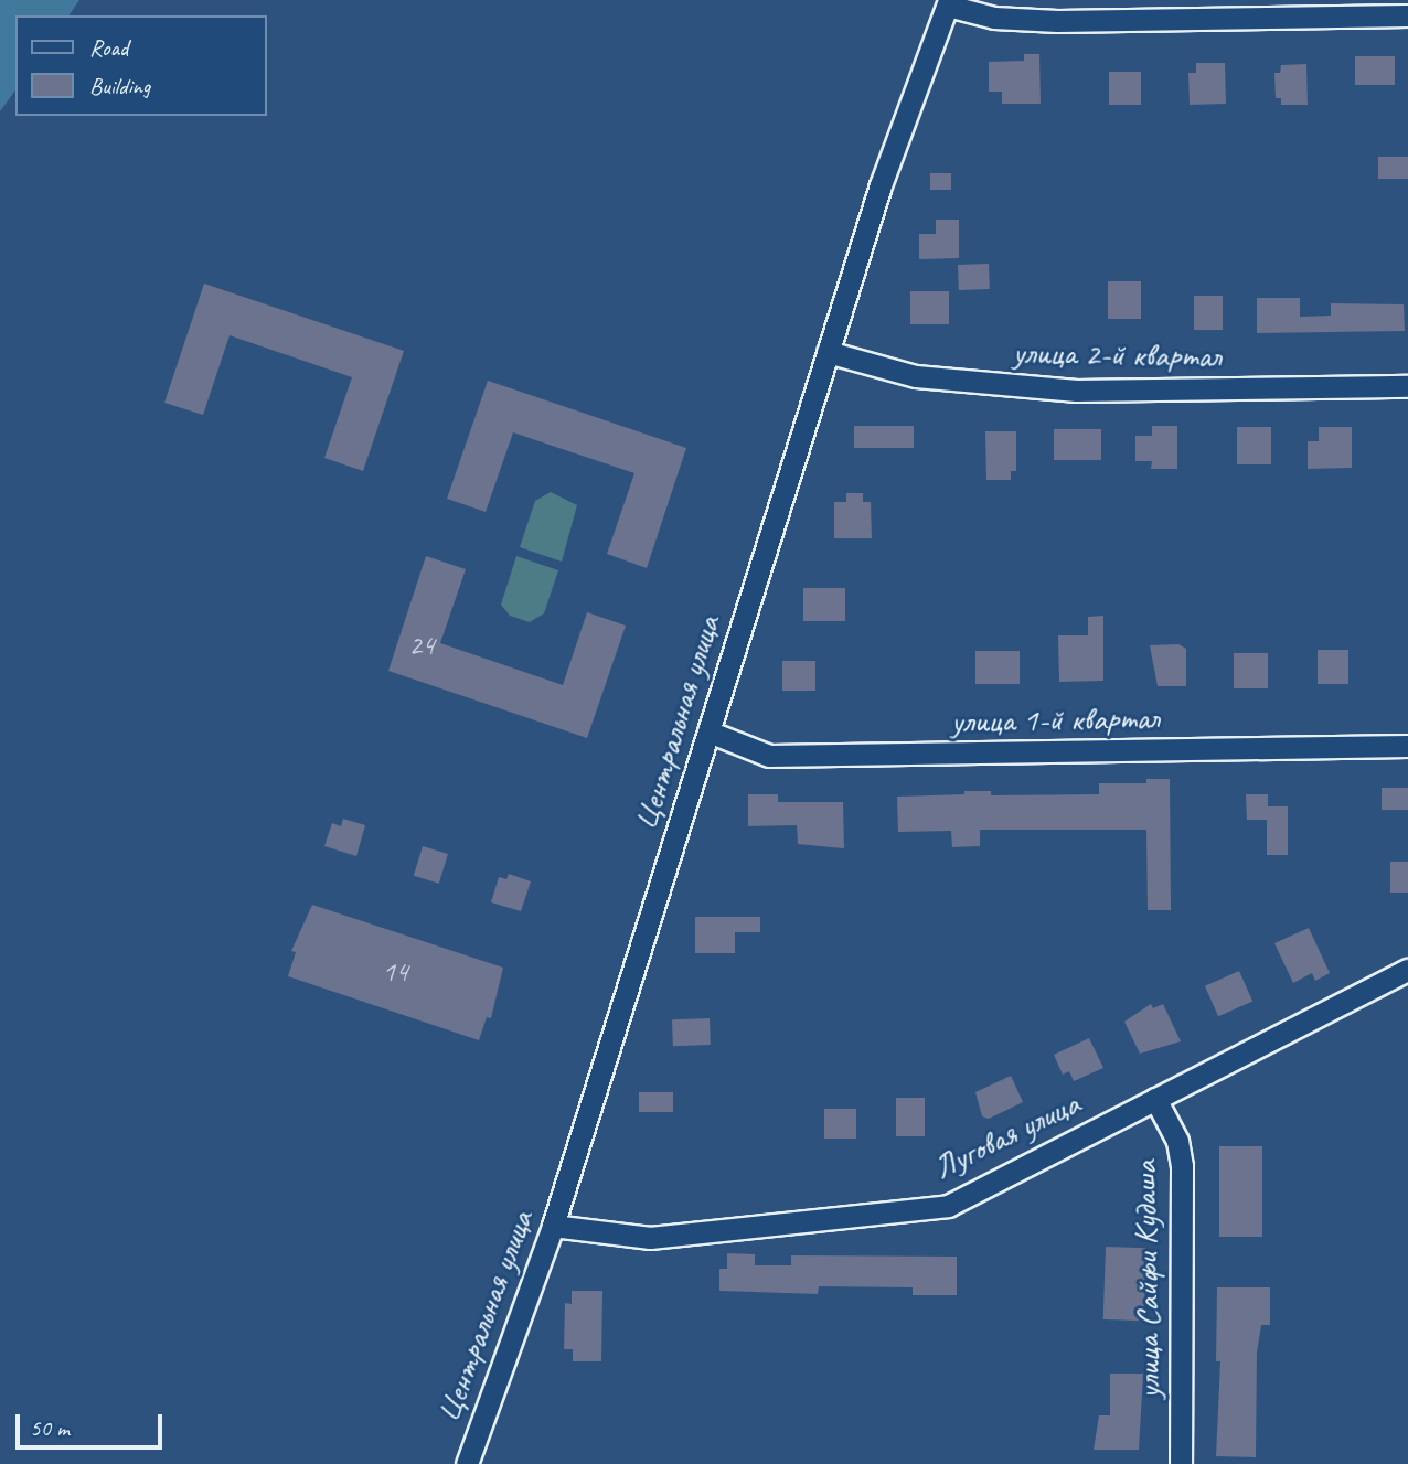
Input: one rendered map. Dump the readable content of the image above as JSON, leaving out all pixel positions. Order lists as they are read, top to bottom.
{
  "streets": {
    "street": [
      "улица 2-й квартал",
      "улица 1-й квартал",
      "Центральная улица",
      "Луговая улица",
      "улица Сайфи Кудаша"
    ]
  },
  "crossings": [
    ["улица 2-й квартал", "Центральная улица"],
    ["улица 1-й квартал", "Центральная улица"],
    ["Центральная улица", "Луговая улица"],
    ["Луговая улица", "улица Сайфи Кудаша"]
  ],
  "house_numbers": ["24", "14"],
  "legend": ["Road", "Building"],
  "scale_bar": "50 m"
}
